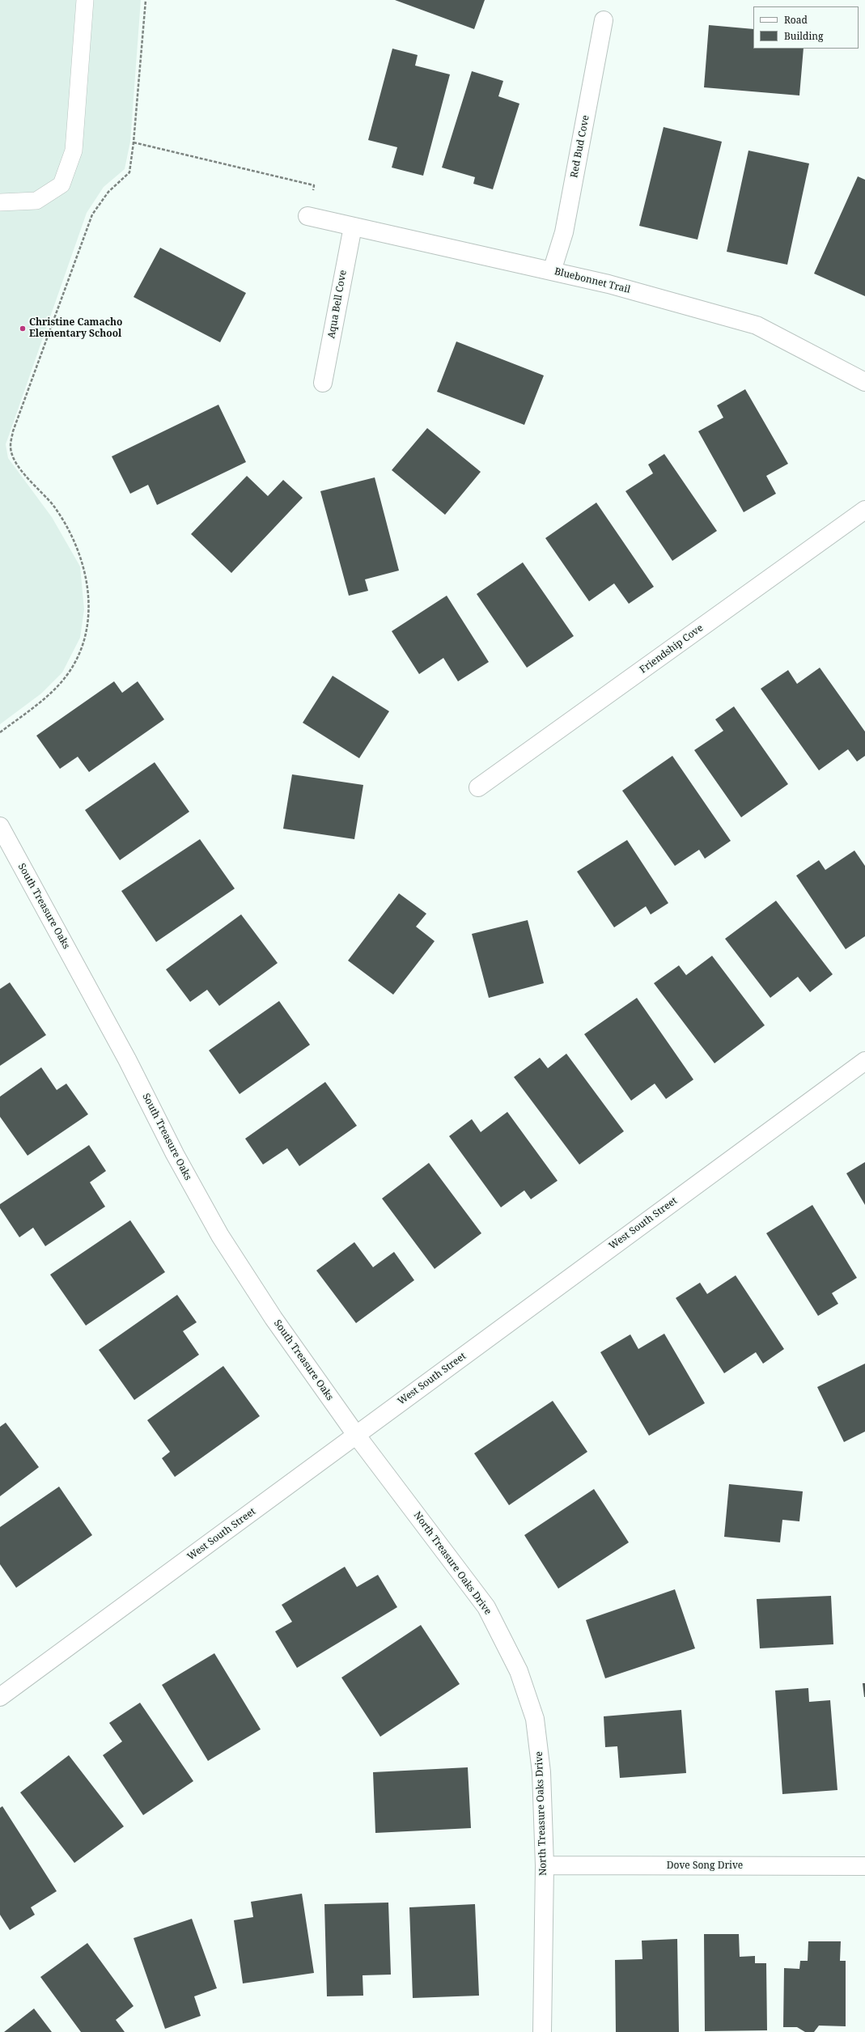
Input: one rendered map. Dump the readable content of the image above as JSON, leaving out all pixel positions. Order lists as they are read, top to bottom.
{
  "streets": {
    "street": [
      "Red Bud Cove",
      "Bluebonnet Trail",
      "Aqua Bell Cove",
      "Friendship Cove",
      "South Treasure Oaks",
      "West South Street",
      "North Treasure Oaks Drive",
      "Dove Song Drive"
    ]
  },
  "crossings": [
    ["Red Bud Cove", "Bluebonnet Trail"],
    ["Bluebonnet Trail", "Aqua Bell Cove"],
    ["South Treasure Oaks", "West South Street"],
    ["South Treasure Oaks", "North Treasure Oaks Drive"],
    ["West South Street", "North Treasure Oaks Drive"],
    ["North Treasure Oaks Drive", "Dove Song Drive"]
  ],
  "places": ["Christine Camacho Elementary School"],
  "legend": ["Road", "Building"]
}
